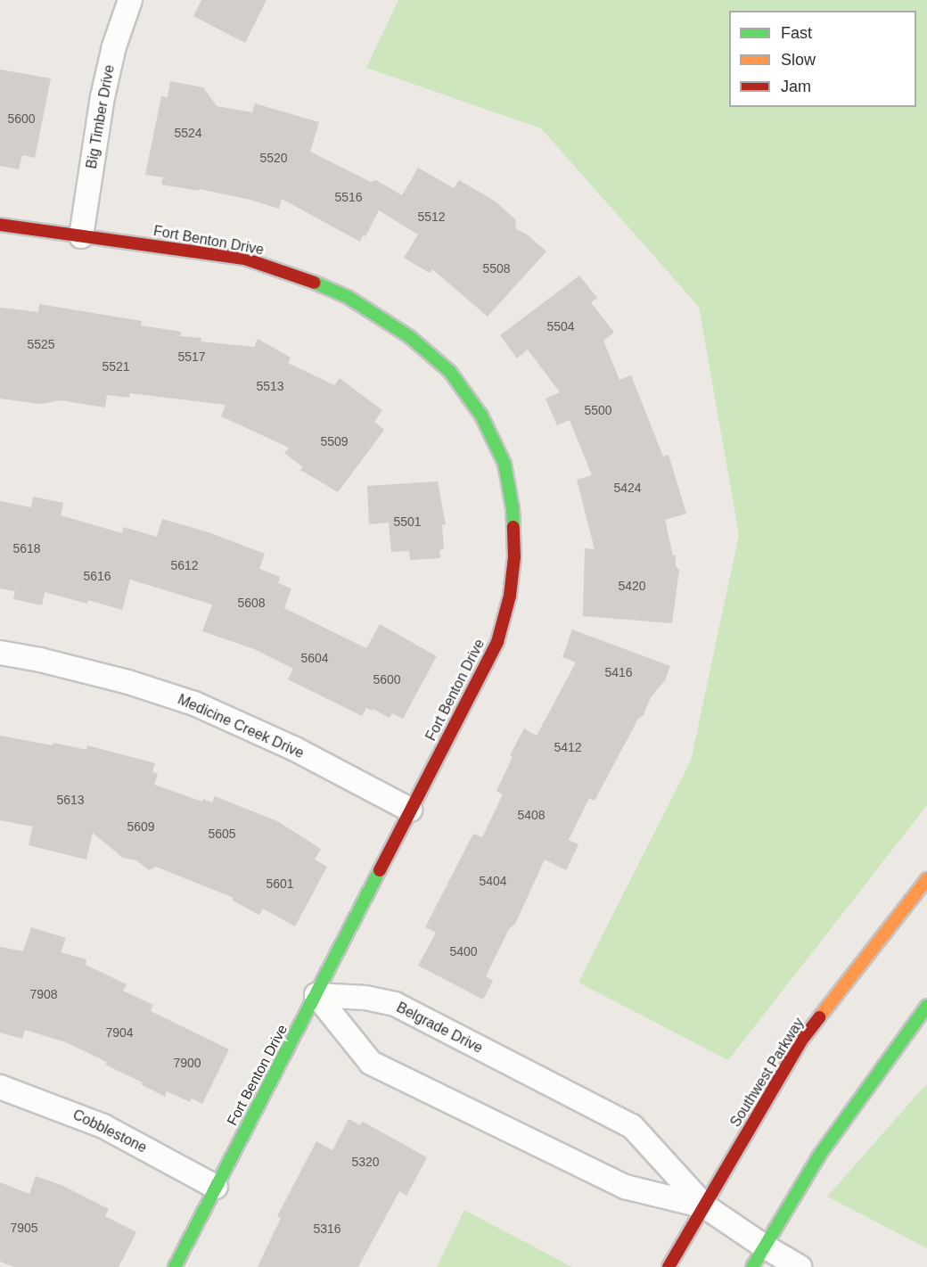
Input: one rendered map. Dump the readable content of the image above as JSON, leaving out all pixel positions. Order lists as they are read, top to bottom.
{
  "streets": {
    "street": [
      "Big Timber Drive",
      "Fort Benton Drive",
      "Medicine Creek Drive",
      "Belgrade Drive",
      "Southwest Parkway",
      "Cobblestone"
    ]
  },
  "crossings": [
    ["Big Timber Drive", "Fort Benton Drive"],
    ["Fort Benton Drive", "Medicine Creek Drive"],
    ["Fort Benton Drive", "Belgrade Drive"],
    ["Fort Benton Drive", "Cobblestone"],
    ["Belgrade Drive", "Southwest Parkway"]
  ],
  "house_numbers": [
    "5600",
    "5524",
    "5520",
    "5516",
    "5512",
    "5508",
    "5504",
    "5525",
    "5517",
    "5521",
    "5513",
    "5500",
    "5509",
    "5424",
    "5501",
    "5618",
    "5612",
    "5616",
    "5420",
    "5608",
    "5604",
    "5416",
    "5600",
    "5412",
    "5613",
    "5408",
    "5609",
    "5605",
    "5404",
    "5601",
    "5400",
    "7908",
    "7904",
    "7900",
    "5320",
    "7905",
    "5316"
  ],
  "legend": ["Fast", "Slow", "Jam"]
}
